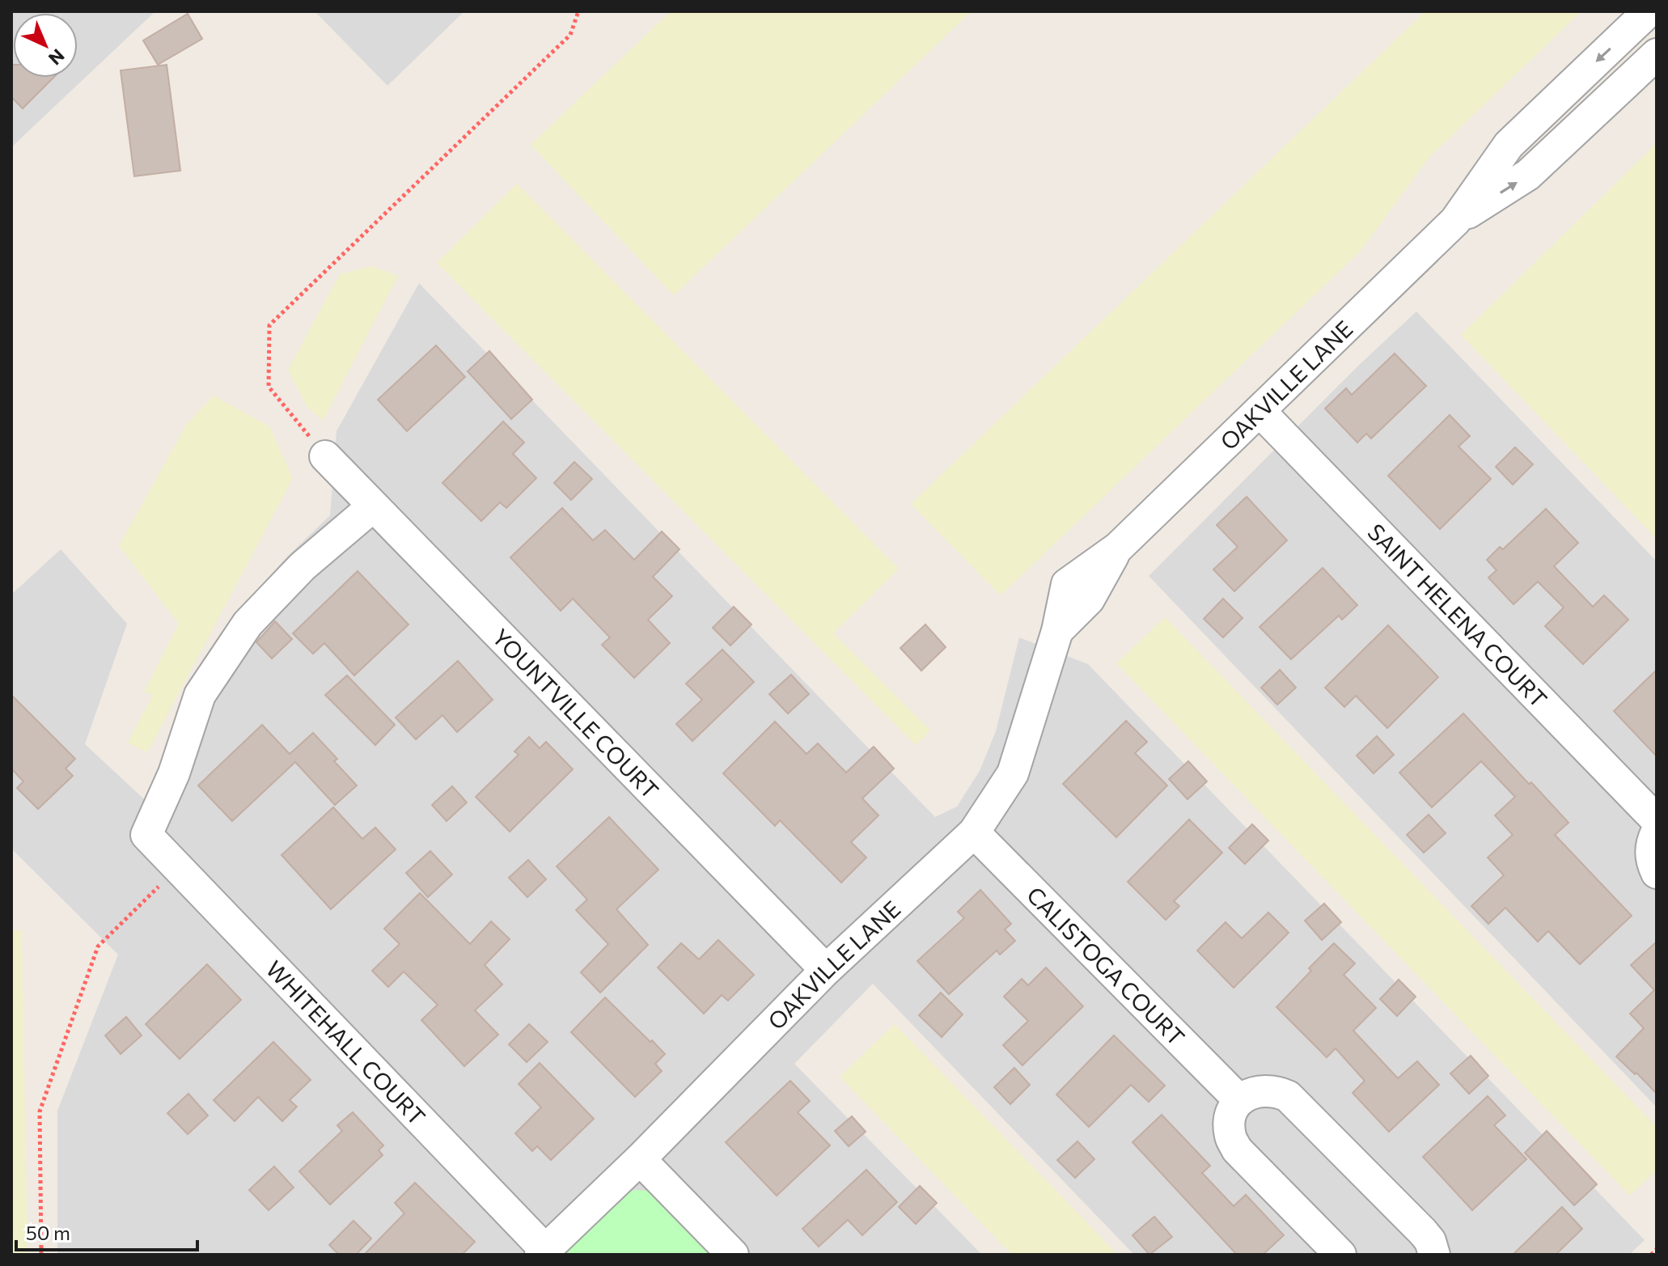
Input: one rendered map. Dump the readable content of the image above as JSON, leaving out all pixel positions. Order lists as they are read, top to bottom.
{
  "streets": {
    "street": [
      "OAKVILLE LANE",
      "SAINT HELENA COURT",
      "YOUNTVILLE COURT",
      "CALISTOGA COURT",
      "WHITEHALL COURT"
    ]
  },
  "crossings": [
    ["OAKVILLE LANE", "SAINT HELENA COURT"],
    ["OAKVILLE LANE", "YOUNTVILLE COURT"],
    ["OAKVILLE LANE", "CALISTOGA COURT"],
    ["OAKVILLE LANE", "WHITEHALL COURT"],
    ["YOUNTVILLE COURT", "WHITEHALL COURT"]
  ],
  "scale_bar": "50 m",
  "north": "bottom right"
}
